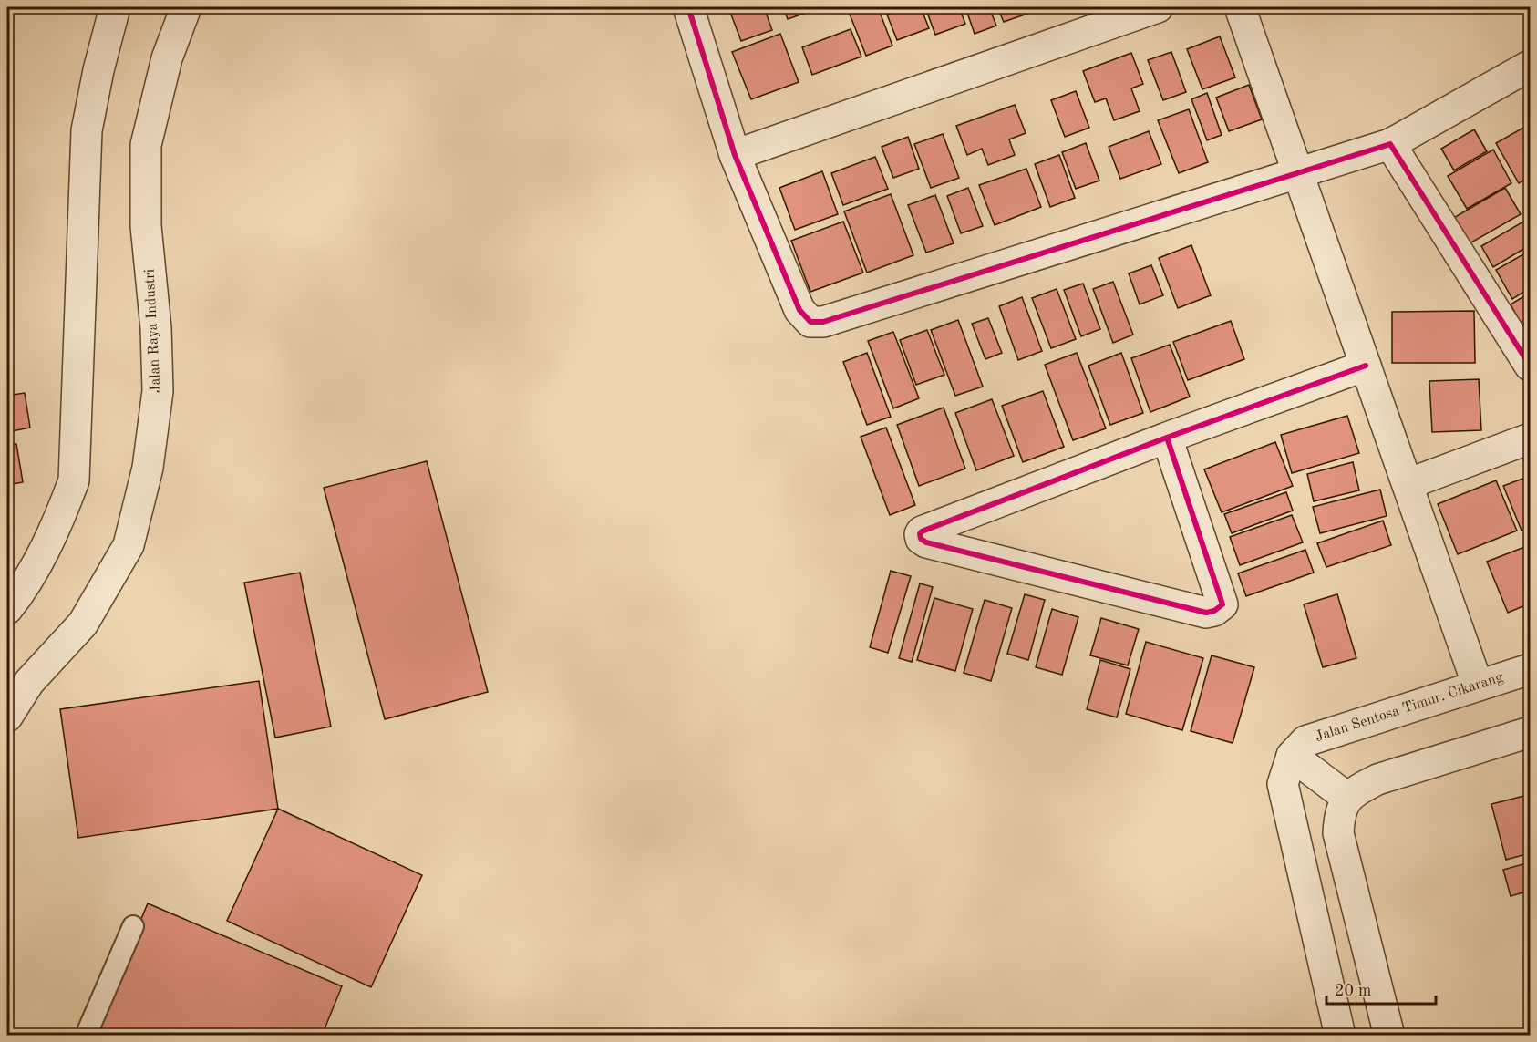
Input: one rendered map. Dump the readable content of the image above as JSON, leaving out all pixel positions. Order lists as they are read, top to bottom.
{
  "streets": {
    "street": ["Jalan Raya Industri", "Jalan Sentosa Timur. Cikarang"]
  },
  "scale_bar": "20 m"
}
